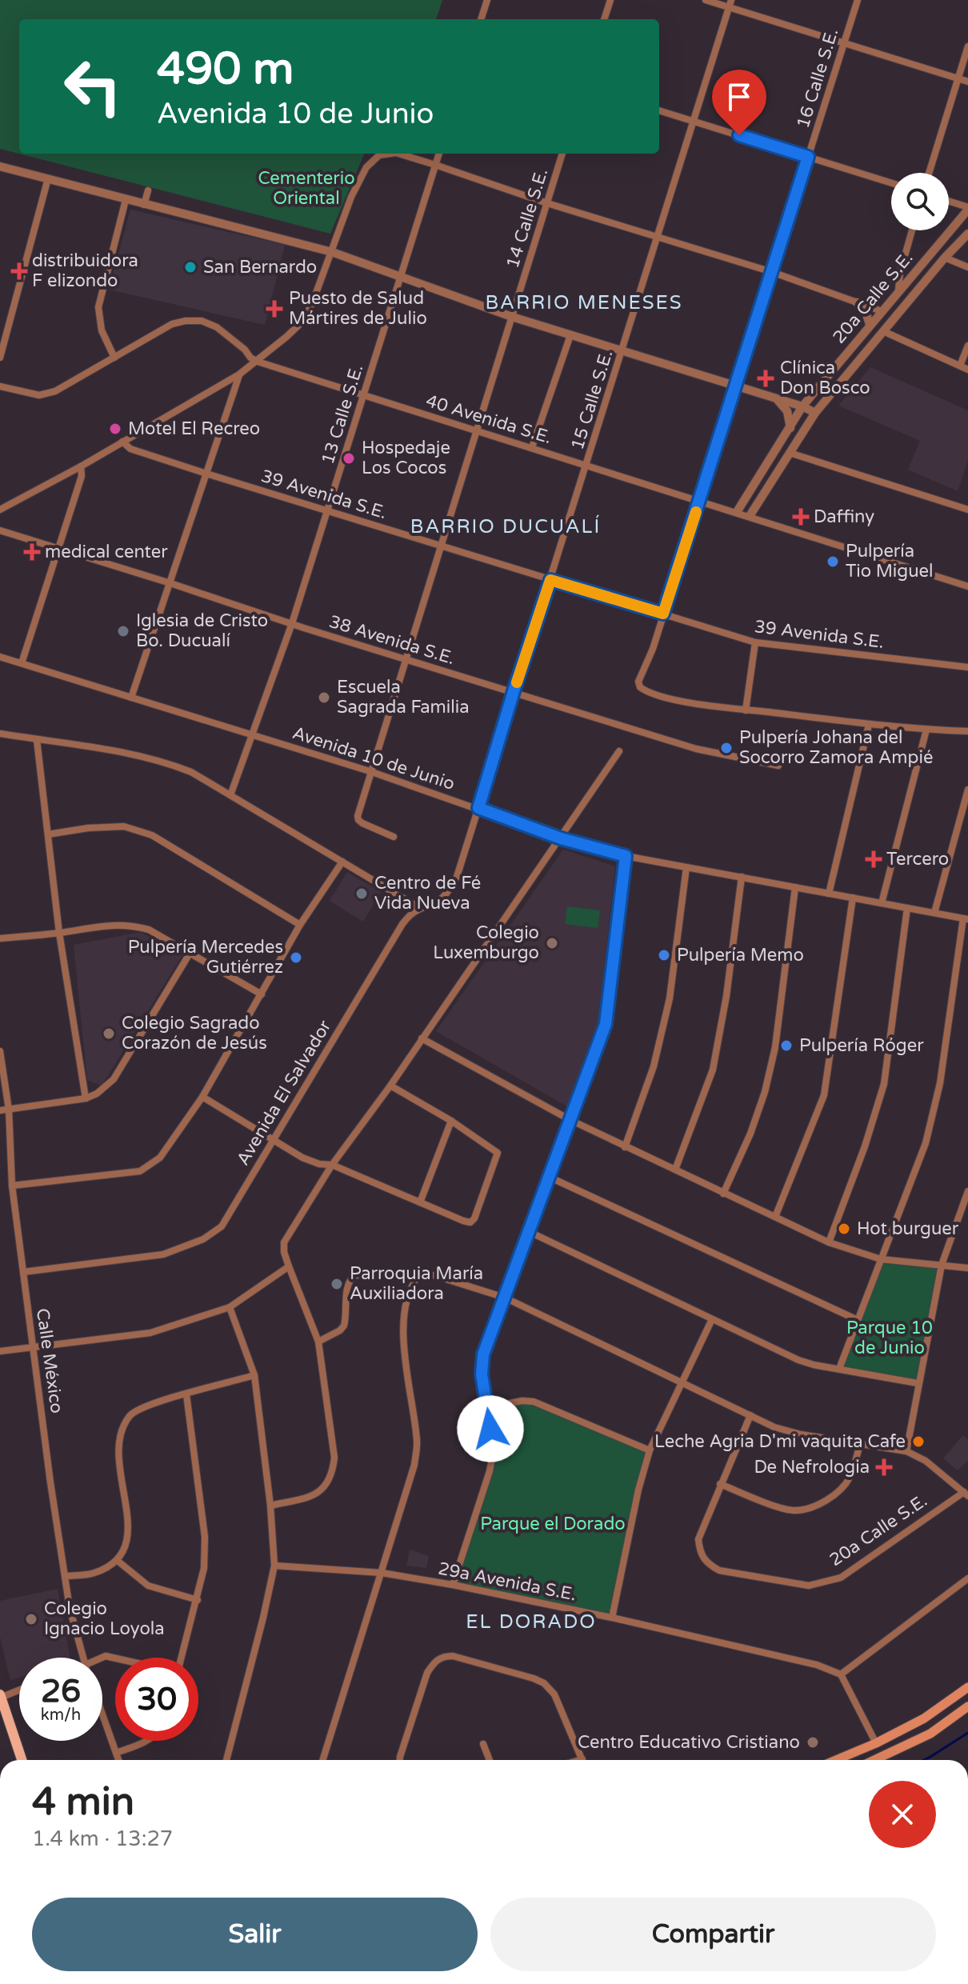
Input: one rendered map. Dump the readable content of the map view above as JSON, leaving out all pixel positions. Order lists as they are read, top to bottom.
{
  "streets": {
    "street": [
      "16 Calle S.E.",
      "14 Calle S.E.",
      "20a Calle S.E.",
      "15 Calle S.E.",
      "13 Calle S.E.",
      "40 Avenida S.E.",
      "39 Avenida S.E.",
      "38 Avenida S.E.",
      "Avenida 10 de Junio",
      "Avenida El Salvador",
      "Calle México",
      "29a Avenida S.E."
    ]
  },
  "crossings": [
    ["16 Calle S.E.", "40 Avenida S.E."],
    ["16 Calle S.E.", "39 Avenida S.E."],
    ["14 Calle S.E.", "40 Avenida S.E."],
    ["14 Calle S.E.", "39 Avenida S.E."],
    ["14 Calle S.E.", "38 Avenida S.E."],
    ["14 Calle S.E.", "Avenida 10 de Junio"],
    ["20a Calle S.E.", "40 Avenida S.E."],
    ["15 Calle S.E.", "40 Avenida S.E."],
    ["15 Calle S.E.", "39 Avenida S.E."],
    ["15 Calle S.E.", "38 Avenida S.E."],
    ["15 Calle S.E.", "Avenida 10 de Junio"],
    ["15 Calle S.E.", "Avenida El Salvador"],
    ["13 Calle S.E.", "40 Avenida S.E."],
    ["13 Calle S.E.", "39 Avenida S.E."],
    ["13 Calle S.E.", "38 Avenida S.E."],
    ["13 Calle S.E.", "Avenida 10 de Junio"],
    ["Avenida 10 de Junio", "Avenida El Salvador"],
    ["Avenida El Salvador", "Calle México"]
  ],
  "districts": ["BARRIO MENESES", "BARRIO DUCUALÍ", "EL DORADO"],
  "parks": ["Cementerio Oriental", "Parque 10 de Junio", "Parque el Dorado"],
  "places": {
    "other": [
      "San Bernardo",
      "Motel El Recreo",
      "Hospedaje Los Cocos",
      "Pulpería Tio Miguel",
      "Iglesia de Cristo Bo. Ducualí",
      "Escuela Sagrada Familia",
      "Pulpería Johana del Socorro Zamora Ampié",
      "Centro de Fé Vida Nueva",
      "Colegio Luxemburgo",
      "Pulpería Memo",
      "Pulpería Mercedes Gutiérrez",
      "Colegio Sagrado Corazón de Jesús",
      "Pulpería Róger",
      "Hot burguer",
      "Parroquia María Auxiliadora",
      "Leche Agria D'mi vaquita Cafe",
      "Colegio Ignacio Loyola",
      "Centro Educativo Cristiano"
    ],
    "health": [
      "distribuidora F elizondo",
      "Puesto de Salud Mártires de Julio",
      "Clínica Don Bosco",
      "Daffiny",
      "medical center",
      "Tercero",
      "De Nefrologia"
    ]
  },
  "page": {
    "turn": ["490 m", "Avenida 10 de Junio"],
    "speed": "26 km/h",
    "limit": "30",
    "heading": ["4 min", "1.4 km · 13:27"],
    "buttons": ["Salir", "Compartir"]
  }
}
